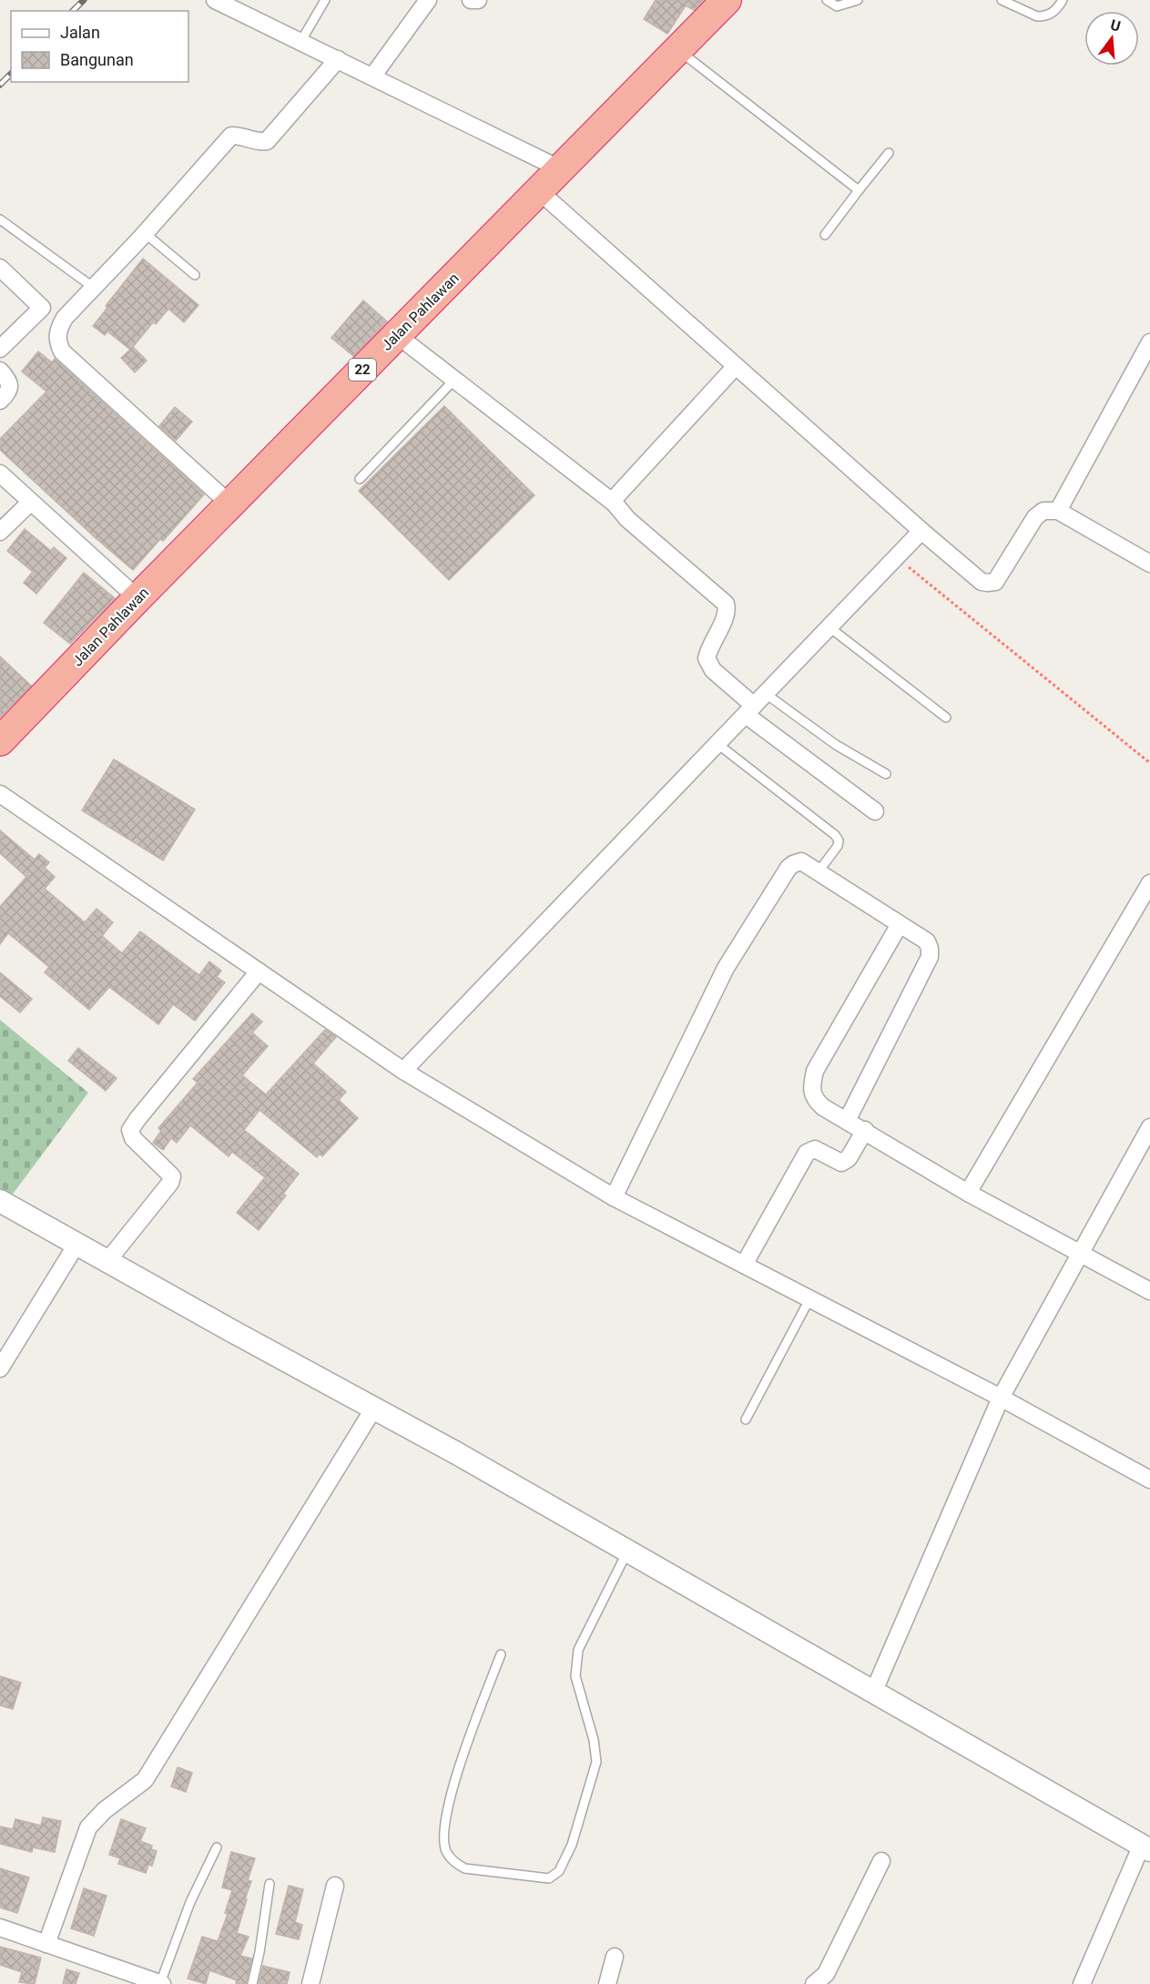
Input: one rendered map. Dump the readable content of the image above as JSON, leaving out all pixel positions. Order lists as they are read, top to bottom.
{
  "streets": {
    "highway": ["Jalan Pahlawan", "22"]
  },
  "legend": ["Jalan", "Bangunan"],
  "north": "top"
}
